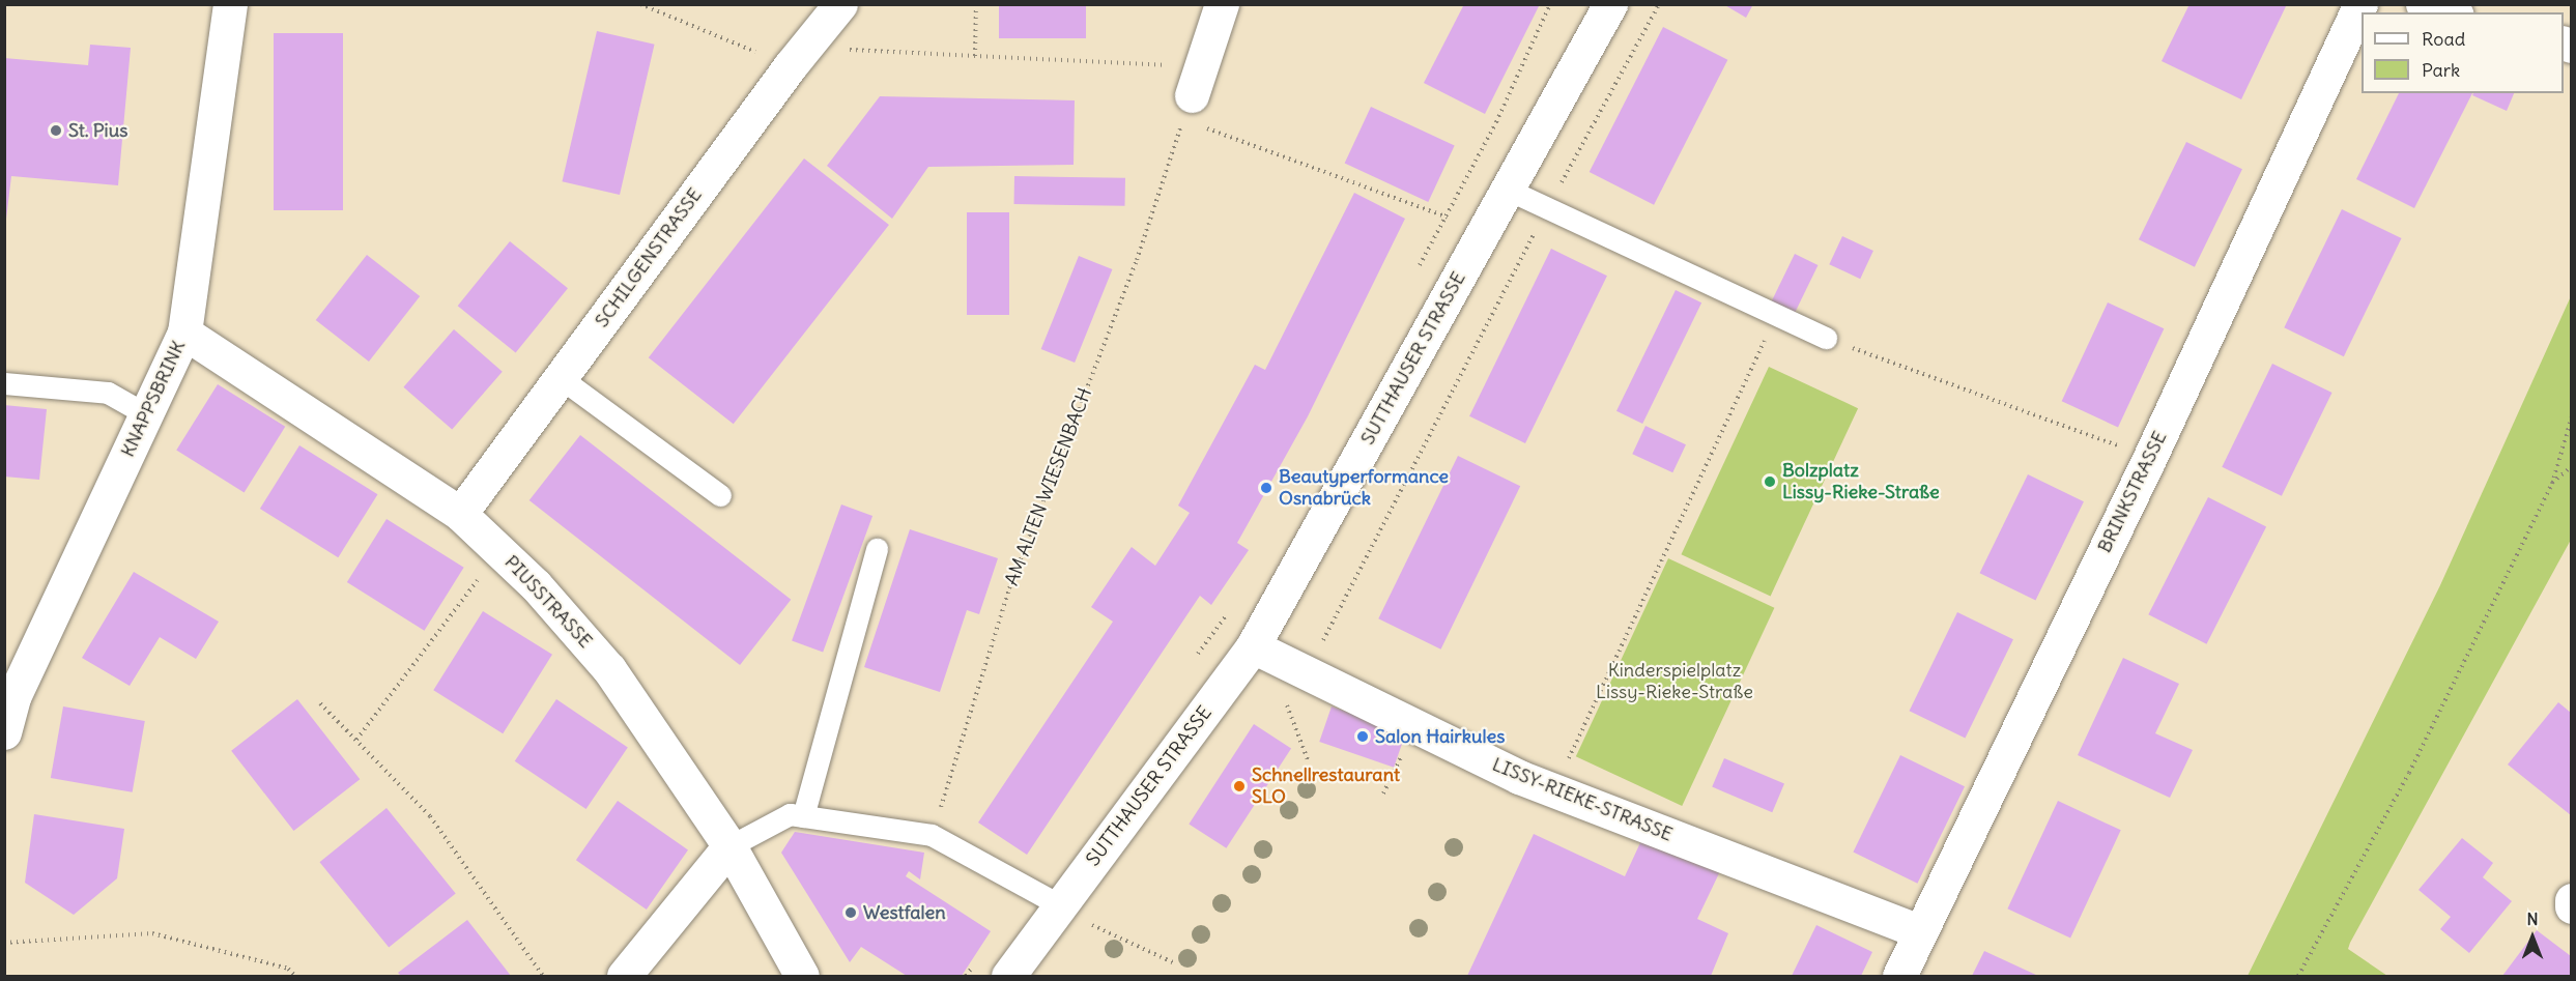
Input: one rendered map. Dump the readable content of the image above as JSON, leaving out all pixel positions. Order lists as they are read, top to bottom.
{
  "streets": {
    "street": [
      "SCHILGENSTRASSE",
      "SUTTHAUSER STRASSE",
      "KNAPPSBRINK",
      "BRINKSTRASSE",
      "PIUSSTRASSE",
      "LISSY-RIEKE-STRASSE"
    ],
    "path": ["AM ALTEN WIESENBACH"]
  },
  "crossings": [
    ["SCHILGENSTRASSE", "PIUSSTRASSE"],
    ["SUTTHAUSER STRASSE", "LISSY-RIEKE-STRASSE"],
    ["KNAPPSBRINK", "PIUSSTRASSE"],
    ["BRINKSTRASSE", "LISSY-RIEKE-STRASSE"]
  ],
  "parks": ["Kinderspielplatz Lissy-Rieke-Straße"],
  "places": [
    "St. Pius",
    "Bolzplatz Lissy-Rieke-Straße",
    "Beautyperformance Osnabrück",
    "Salon Hairkules",
    "Schnellrestaurant SLO",
    "Westfalen"
  ],
  "legend": ["Road", "Park"],
  "north": "top"
}
